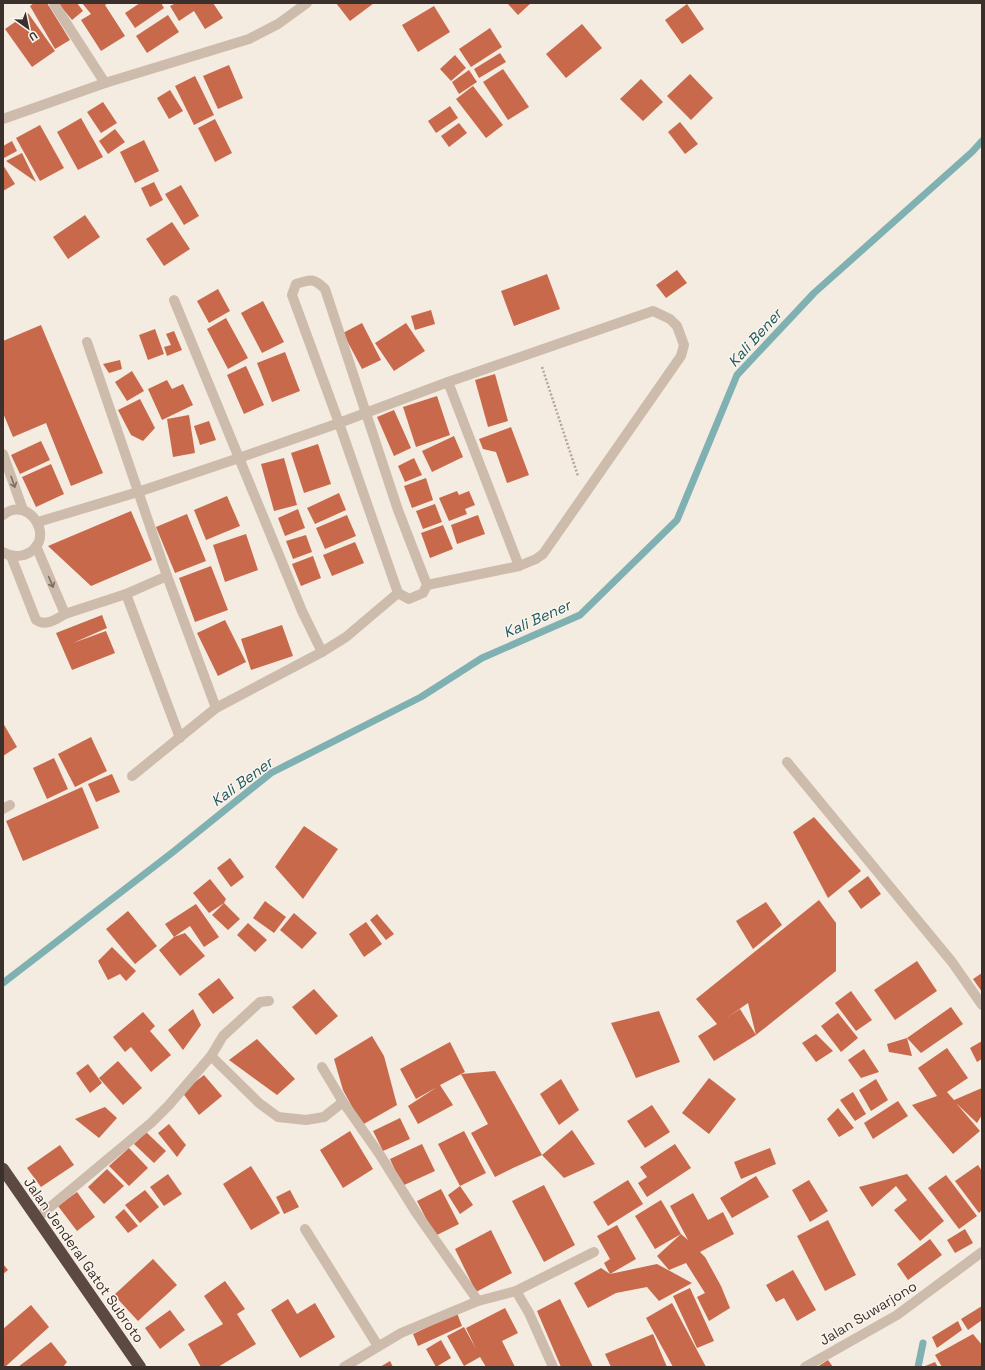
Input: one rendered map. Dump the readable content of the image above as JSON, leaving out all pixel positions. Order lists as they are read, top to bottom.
{
  "streets": {
    "highway": ["Jalan Jenderal Gatot Subroto"],
    "street": ["Jalan Suwarjono"]
  },
  "water": ["Kali Bener"],
  "north": "bottom right"
}
